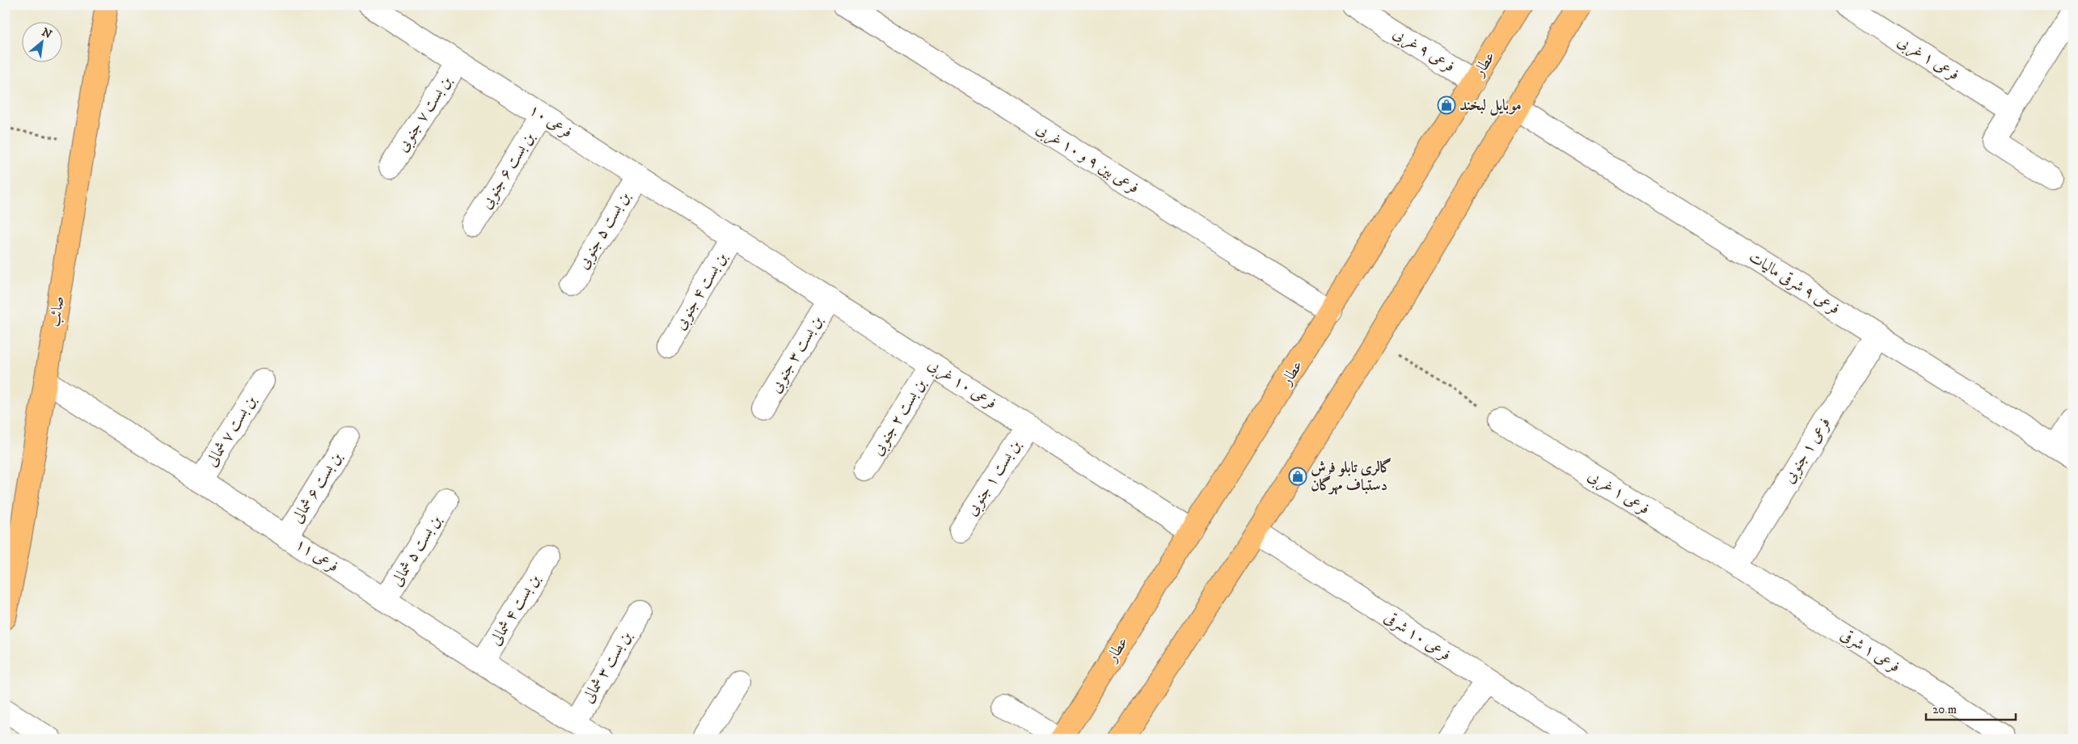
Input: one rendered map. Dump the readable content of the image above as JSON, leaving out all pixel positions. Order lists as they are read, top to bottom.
{
  "streets": {
    "main road": ["عطار", "صائب"],
    "street": [
      "فرعی ۹ غربی",
      "فرعی ۱ غربی",
      "بن بست ۷ جنوبی",
      "فرعی ۱۰",
      "فرعی بین ۹ و ۱۰ غربی",
      "بن بست ۶ جنوبی",
      "بن بست ۵ جنوبی",
      "فرعی ۹ شرقی مالیات",
      "بن بست ۴ جنوبی",
      "بن بست ۳ جنوبی",
      "فرعی ۱۰ غربی",
      "بن بست ۲ جنوبی",
      "بن بست ۷ شمالی",
      "فرعی ۱ جنوبی",
      "بن بست ۱ جنوبی",
      "بن بست ۶ شمالی",
      "بن بست ۵ شمالی",
      "فرعی ۱۱",
      "بن بست ۴ شمالی",
      "فرعی ۱۰ شرقی",
      "فرعی ۱ شرقی",
      "بن بست ۳ شمالی"
    ]
  },
  "crossings": [
    ["فرعی ۹ غربی", "عطار"],
    ["فرعی ۱ غربی", "فرعی ۱ جنوبی"],
    ["فرعی ۱ غربی", "فرعی ۱ شرقی"],
    ["عطار", "فرعی بین ۹ و ۱۰ غربی"],
    ["عطار", "فرعی ۱۰ غربی"],
    ["بن بست ۷ جنوبی", "فرعی ۱۰"],
    ["فرعی ۱۰", "بن بست ۶ جنوبی"],
    ["فرعی ۱۰", "بن بست ۵ جنوبی"],
    ["فرعی ۱۰", "بن بست ۴ جنوبی"],
    ["فرعی ۱۰", "فرعی ۱۰ غربی"],
    ["فرعی ۹ شرقی مالیات", "فرعی ۱ جنوبی"],
    ["بن بست ۴ جنوبی", "فرعی ۱۰ غربی"],
    ["صائب", "فرعی ۱۱"],
    ["بن بست ۳ جنوبی", "فرعی ۱۰ غربی"],
    ["فرعی ۱۰ غربی", "بن بست ۲ جنوبی"],
    ["فرعی ۱۰ غربی", "بن بست ۱ جنوبی"],
    ["بن بست ۷ شمالی", "فرعی ۱۱"],
    ["فرعی ۱ جنوبی", "فرعی ۱ شرقی"],
    ["بن بست ۶ شمالی", "فرعی ۱۱"],
    ["بن بست ۵ شمالی", "فرعی ۱۱"],
    ["فرعی ۱۱", "بن بست ۴ شمالی"],
    ["فرعی ۱۱", "بن بست ۳ شمالی"]
  ],
  "places": {
    "shop": ["موبایل لبخند", "گالری تابلو فرش دستباف مهرگان"]
  },
  "scale_bar": "20 m",
  "north": "top right"
}
